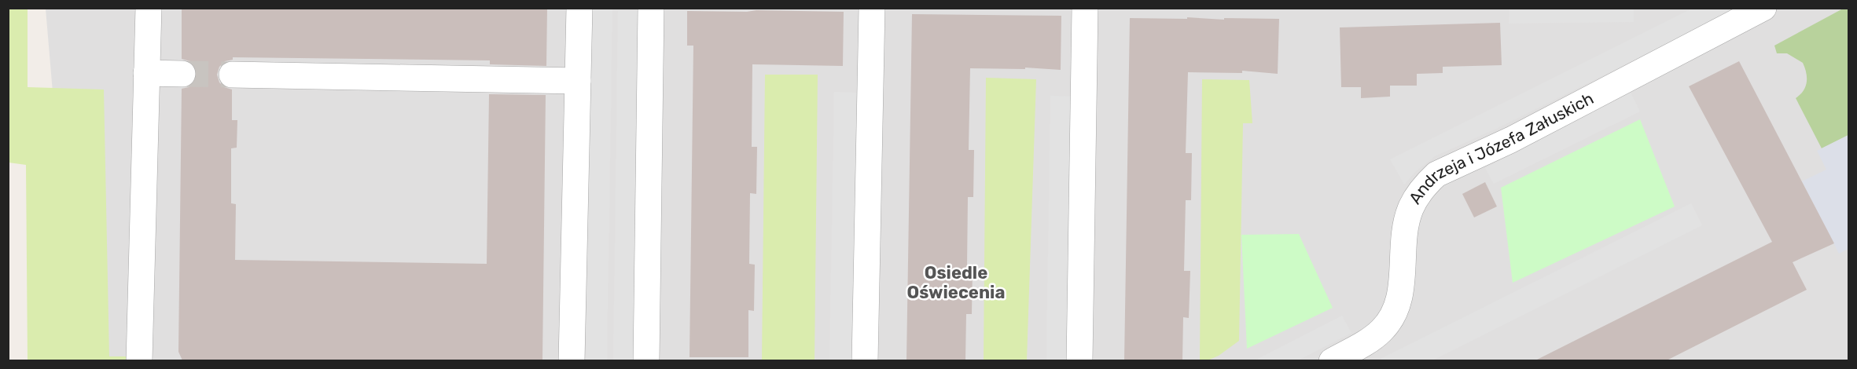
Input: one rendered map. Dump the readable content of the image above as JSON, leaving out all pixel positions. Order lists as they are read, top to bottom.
{
  "streets": {
    "street": ["Andrzeja i Józefa Załuskich"]
  },
  "districts": ["Osiedle Oświecenia"]
}
